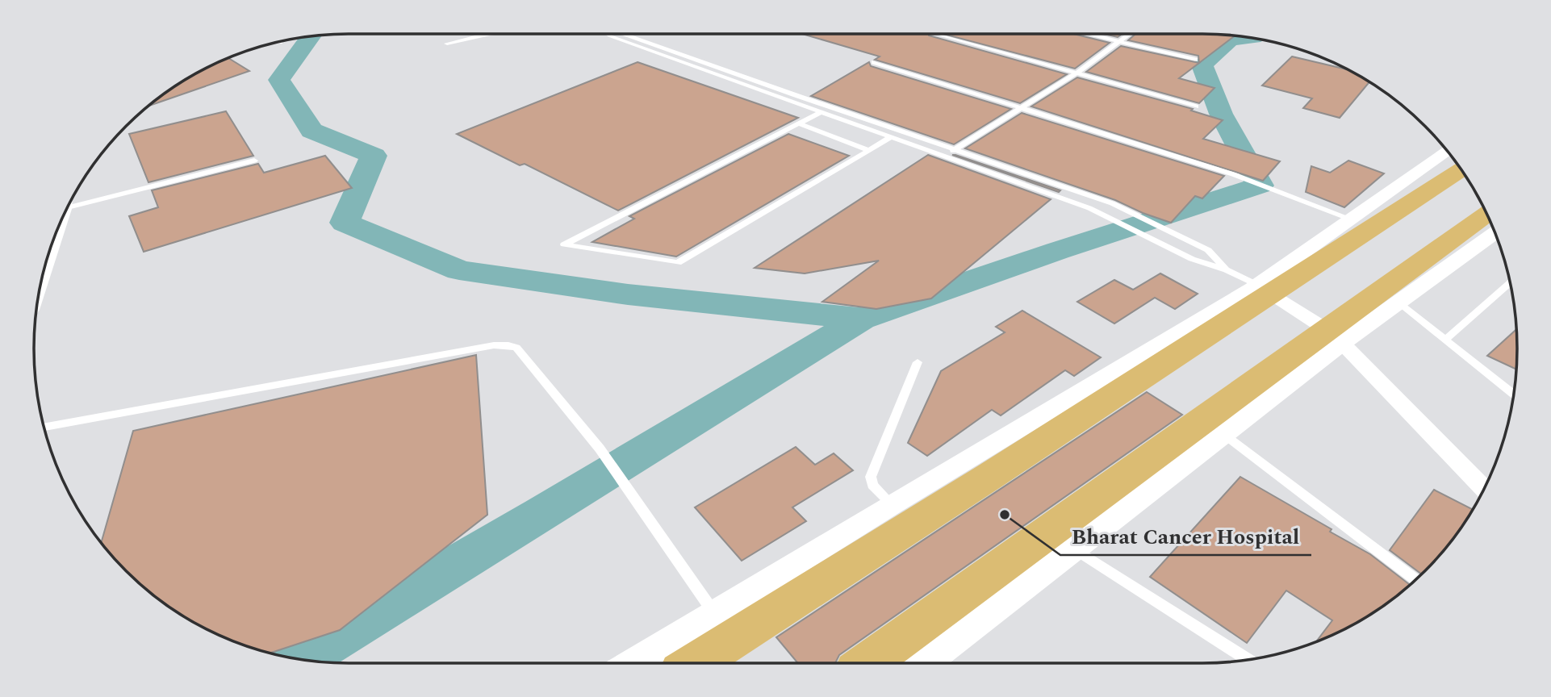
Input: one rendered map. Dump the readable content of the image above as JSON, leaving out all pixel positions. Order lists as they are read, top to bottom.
{
  "places": ["Bharat Cancer Hospital"]
}
